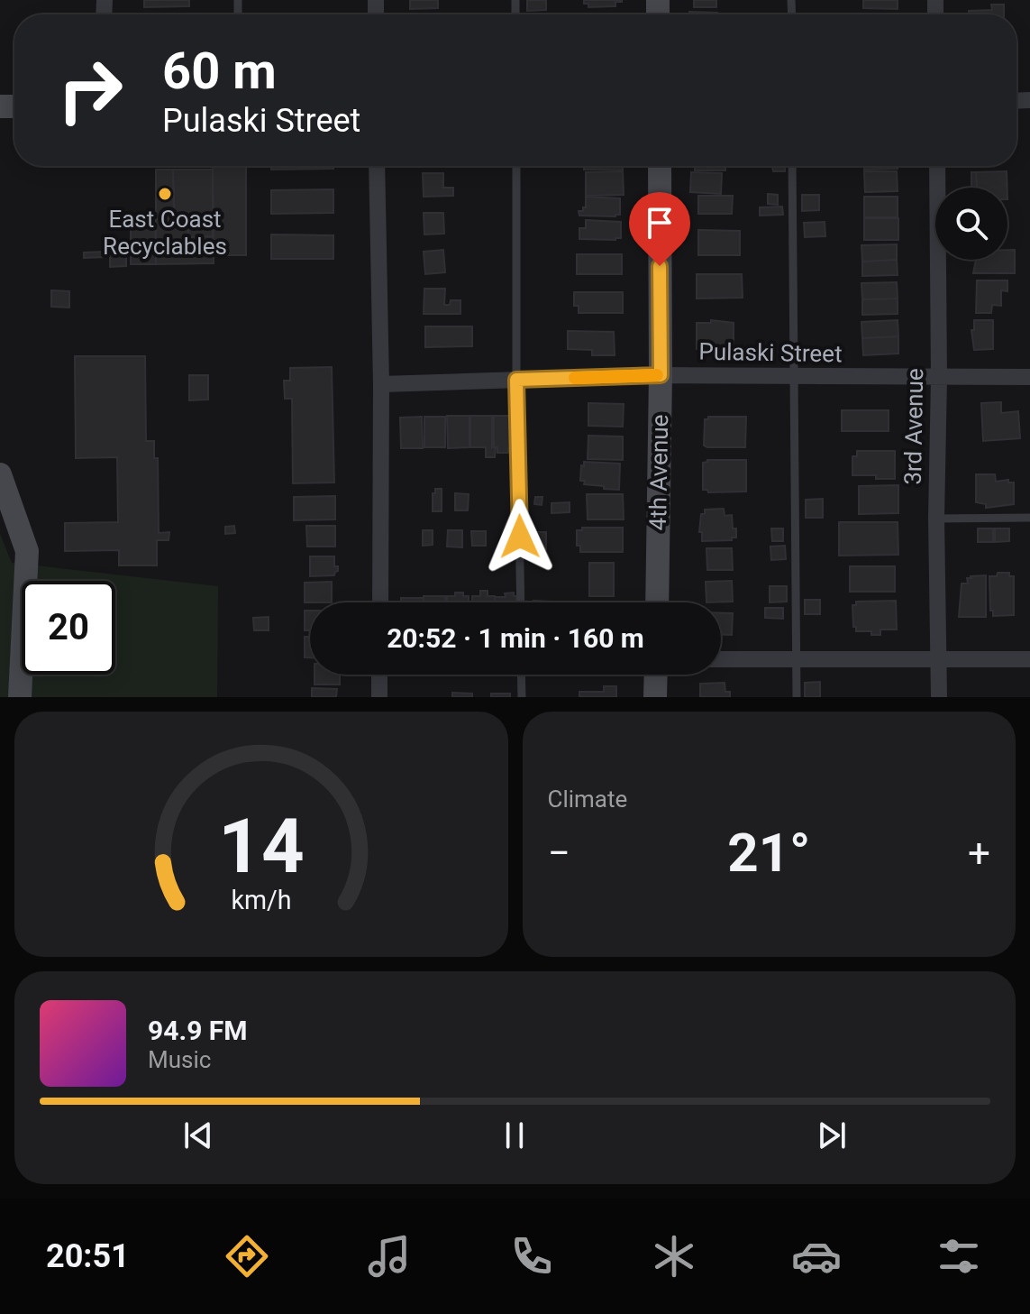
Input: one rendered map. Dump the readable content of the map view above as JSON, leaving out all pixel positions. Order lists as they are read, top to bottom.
{
  "streets": {
    "main road": ["4th Avenue"],
    "street": ["Pulaski Street", "3rd Avenue"]
  },
  "crossings": [
    ["Pulaski Street", "3rd Avenue"],
    ["Pulaski Street", "4th Avenue"]
  ],
  "places": ["East Coast Recyclables"],
  "page": {
    "turn": ["60 m", "Pulaski Street"],
    "limit": "20",
    "trip": "20:52 · 1 min · 160 m",
    "tile": "Climate",
    "heat": ["−", "21°", "+"],
    "song": ["94.9 FM", "Music"],
    "tabs": "20:51",
    "gauge": ["14", "km/h"]
  }
}
